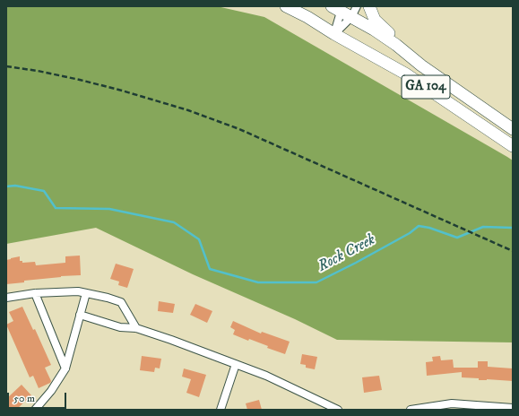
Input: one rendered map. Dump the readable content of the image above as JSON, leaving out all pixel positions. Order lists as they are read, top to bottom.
{
  "streets": {
    "main road": ["GA 104"]
  },
  "water": ["Rock Creek"],
  "scale_bar": "50 m"
}
